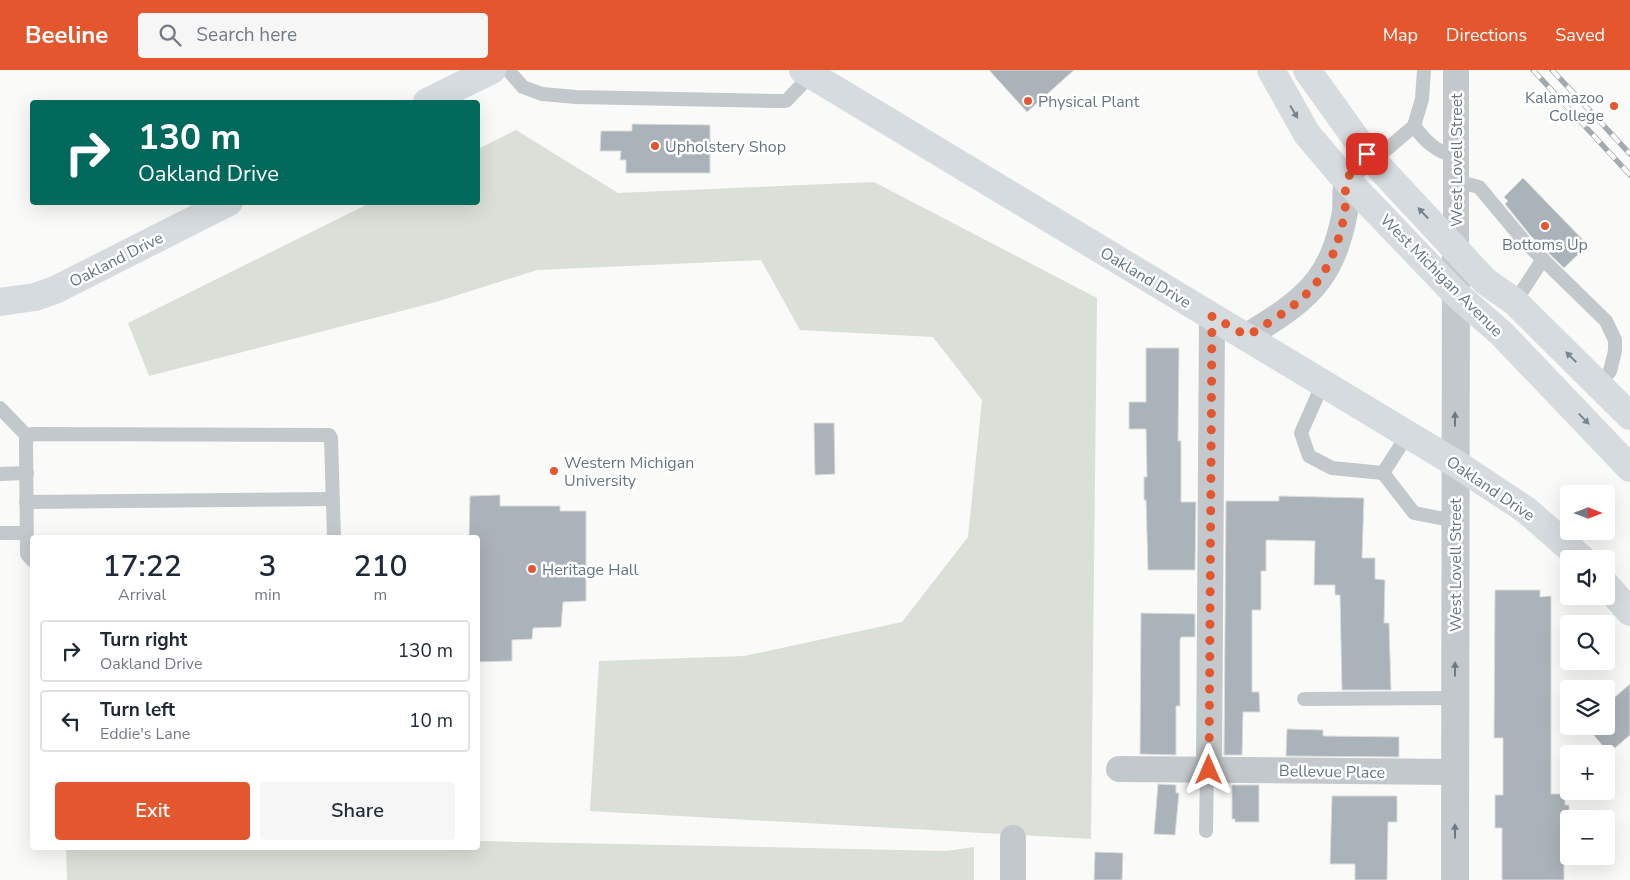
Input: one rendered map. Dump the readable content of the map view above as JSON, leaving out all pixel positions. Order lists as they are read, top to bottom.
{
  "streets": {
    "main road": ["Oakland Drive", "West Michigan Avenue"],
    "street": ["West Lovell Street", "Bellevue Place"]
  },
  "crossings": [
    ["West Lovell Street", "Oakland Drive"],
    ["West Lovell Street", "West Michigan Avenue"],
    ["West Lovell Street", "Bellevue Place"]
  ],
  "places": [
    "Physical Plant",
    "Kalamazoo College",
    "Upholstery Shop",
    "Bottoms Up",
    "Western Michigan University",
    "Heritage Hall"
  ],
  "north": "right",
  "page": {
    "header": "Beeline",
    "search": "Search here",
    "nav": ["Map", "Directions", "Saved"],
    "turn": ["130 m", "Oakland Drive"],
    "map_buttons": ["+", "−"],
    "eta": [
      "17:22",
      "Arrival",
      "3",
      "min",
      "210",
      "m"
    ],
    "list": [
      {
        "name": "Turn right",
        "note": "Oakland Drive",
        "value": "130 m"
      },
      {
        "name": "Turn left",
        "note": "Eddie's Lane",
        "value": "10 m"
      }
    ],
    "buttons": ["Exit", "Share"]
  }
}
